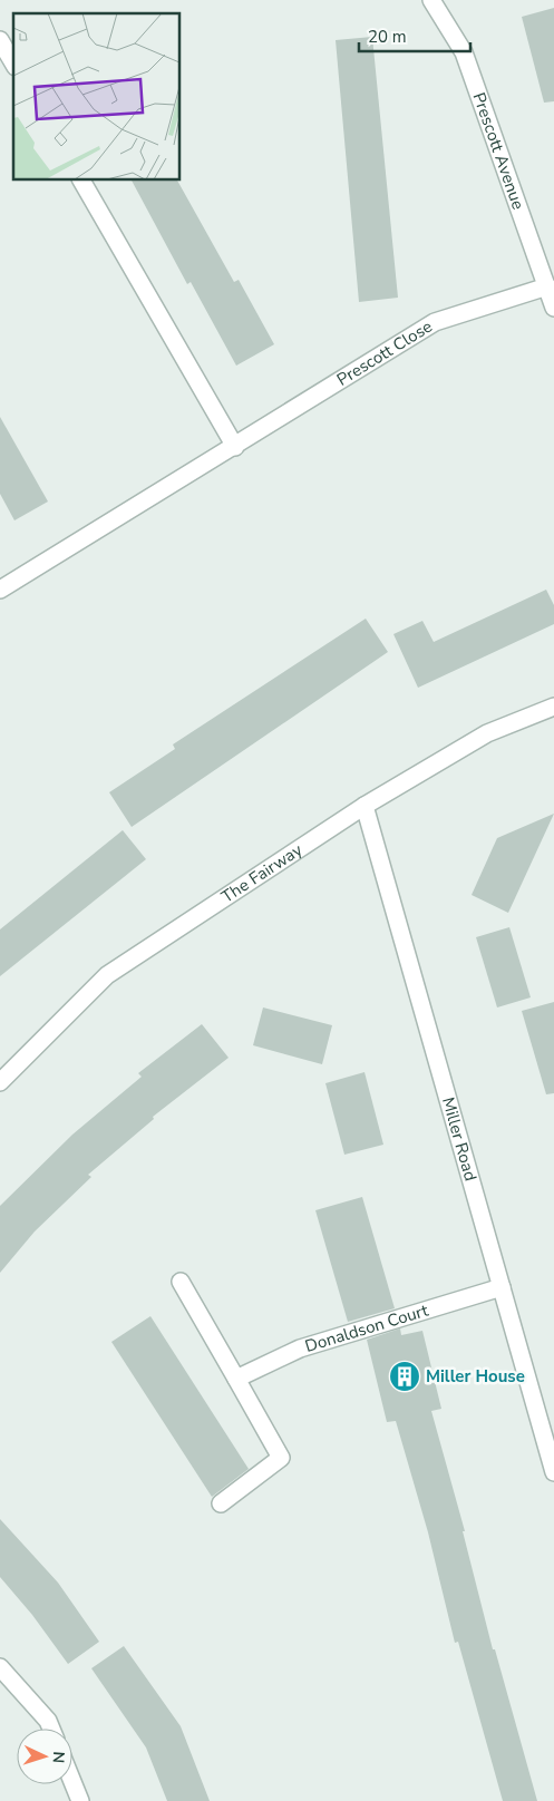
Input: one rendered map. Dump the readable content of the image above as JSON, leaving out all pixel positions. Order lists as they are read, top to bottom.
{
  "streets": {
    "street": [
      "Prescott Avenue",
      "Prescott Close",
      "The Fairway",
      "Miller Road",
      "Donaldson Court"
    ]
  },
  "crossings": [
    ["Prescott Avenue", "Prescott Close"],
    ["The Fairway", "Miller Road"],
    ["Miller Road", "Donaldson Court"]
  ],
  "places": {
    "building": ["Miller House"]
  },
  "scale_bar": "20 m",
  "north": "right"
}
